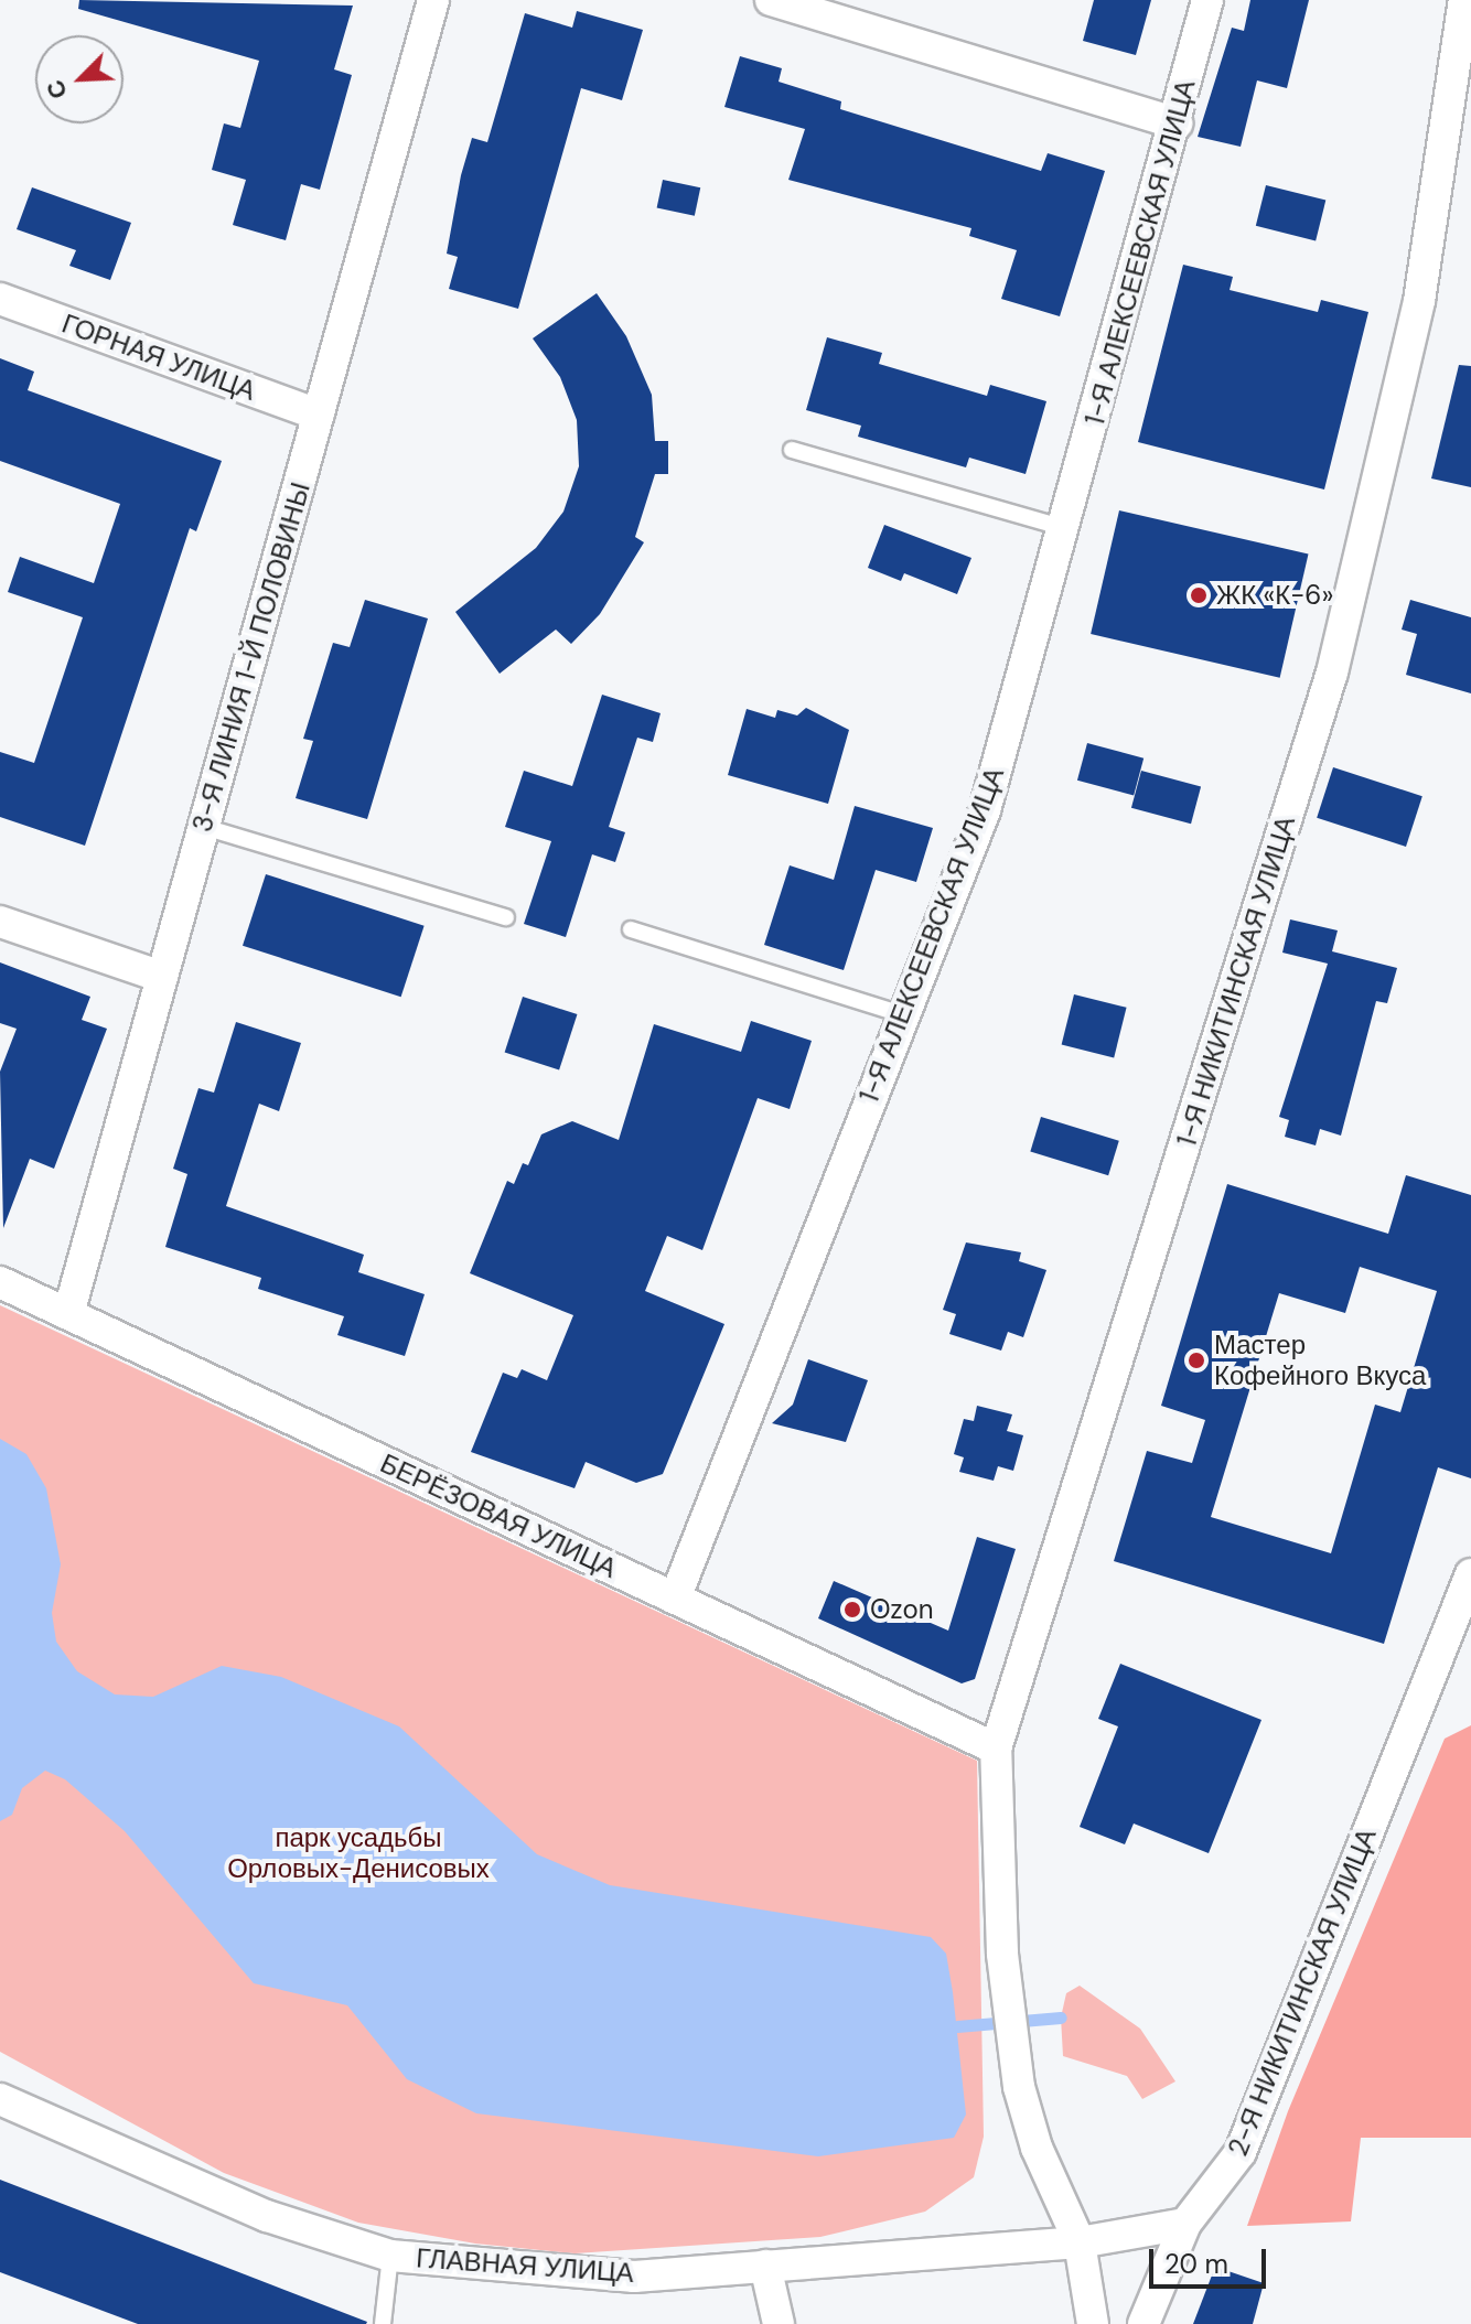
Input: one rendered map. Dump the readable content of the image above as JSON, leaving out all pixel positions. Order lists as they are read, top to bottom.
{
  "streets": {
    "street": [
      "1-Я АЛЕКСЕЕВСКАЯ УЛИЦА",
      "ГОРНАЯ УЛИЦА",
      "3-Я ЛИНИЯ 1-Й ПОЛОВИНЫ",
      "1-Я НИКИТИНСКАЯ УЛИЦА",
      "БЕРЁЗОВАЯ УЛИЦА",
      "2-Я НИКИТИНСКАЯ УЛИЦА",
      "ГЛАВНАЯ УЛИЦА"
    ]
  },
  "crossings": [
    ["1-Я АЛЕКСЕЕВСКАЯ УЛИЦА", "БЕРЁЗОВАЯ УЛИЦА"],
    ["ГОРНАЯ УЛИЦА", "3-Я ЛИНИЯ 1-Й ПОЛОВИНЫ"],
    ["3-Я ЛИНИЯ 1-Й ПОЛОВИНЫ", "БЕРЁЗОВАЯ УЛИЦА"],
    ["1-Я НИКИТИНСКАЯ УЛИЦА", "БЕРЁЗОВАЯ УЛИЦА"],
    ["1-Я НИКИТИНСКАЯ УЛИЦА", "ГЛАВНАЯ УЛИЦА"]
  ],
  "parks": ["парк усадьбы Орловых-Денисовых"],
  "places": ["ЖК «К-6»", "Мастер Кофейного Вкуса", "Ozon"],
  "scale_bar": "20 m",
  "north": "bottom left"
}
